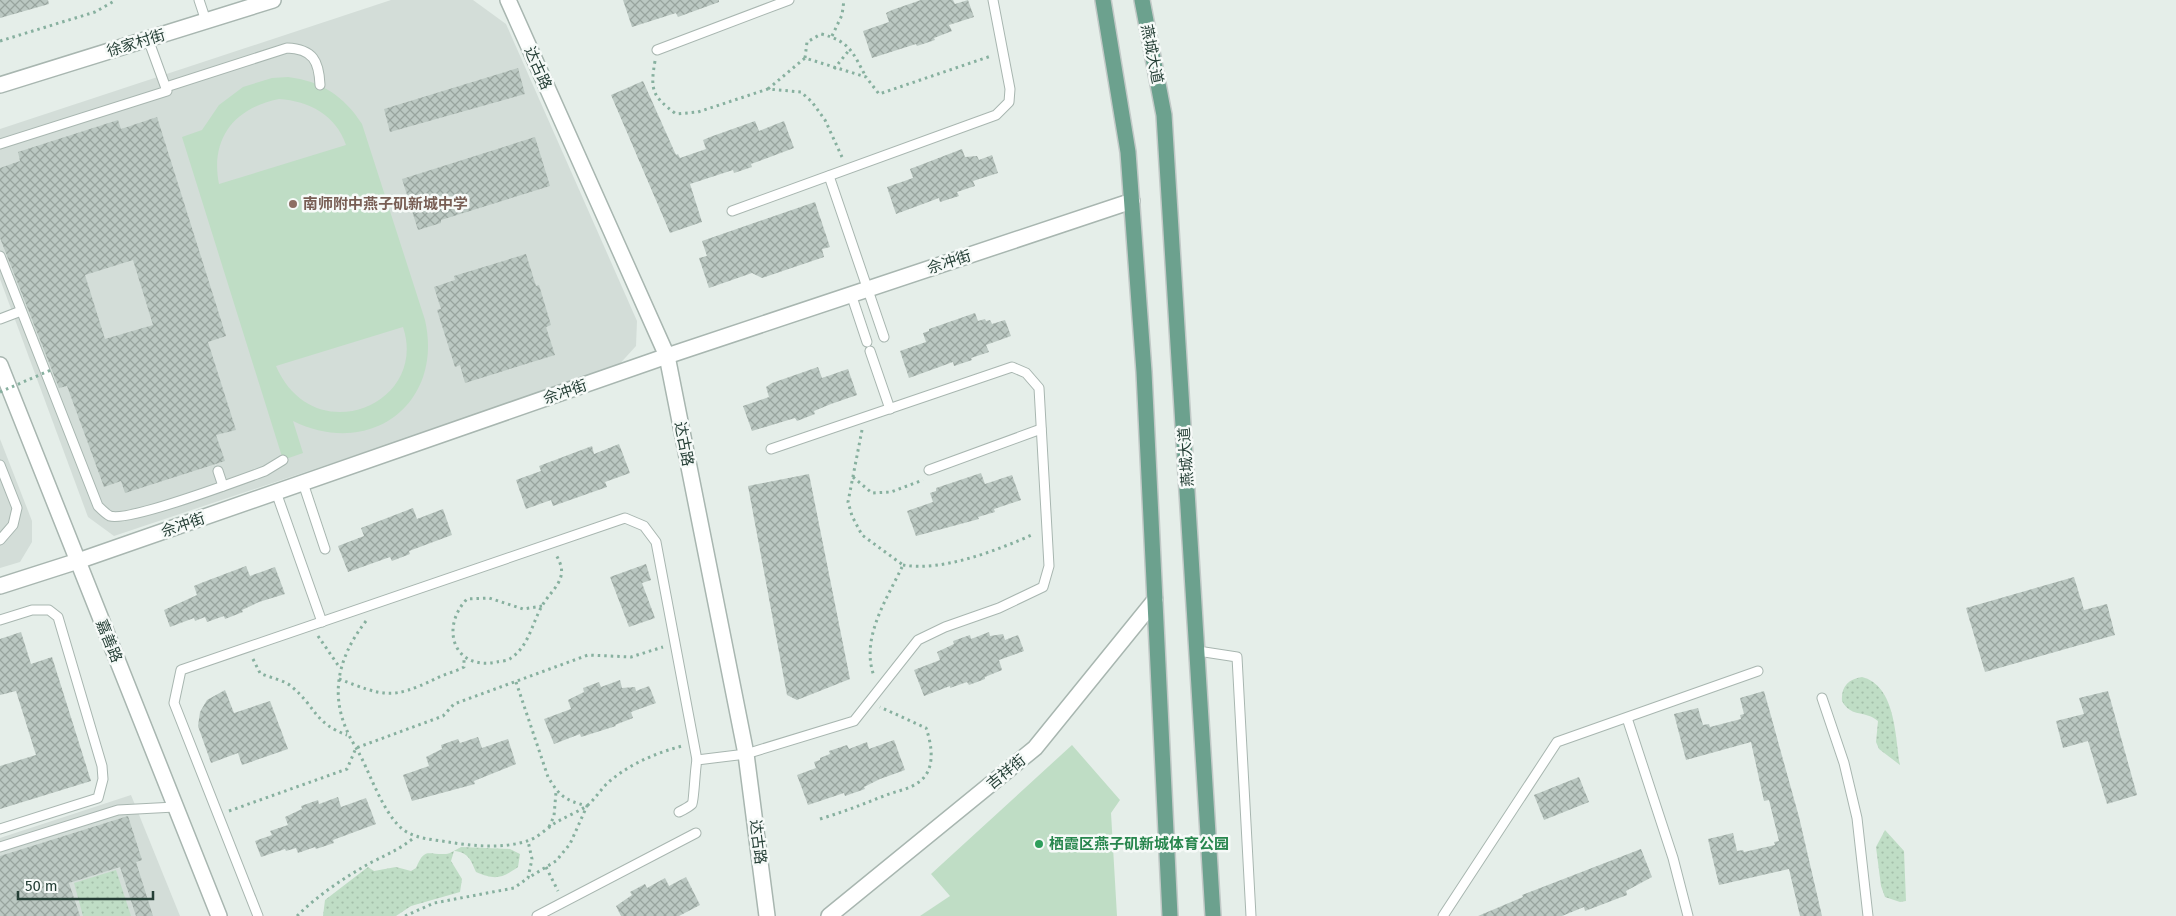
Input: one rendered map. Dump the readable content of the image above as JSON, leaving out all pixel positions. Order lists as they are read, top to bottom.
{
  "streets": {
    "main road": ["燕城大道"],
    "street": [
      "徐家村街",
      "达古路",
      "佘冲街",
      "嘉善路",
      "吉祥街"
    ]
  },
  "crossings": [
    ["达古路", "佘冲街"],
    ["佘冲街", "嘉善路"]
  ],
  "places": ["南师附中燕子矶新城中学", "栖霞区燕子矶新城体育公园"],
  "scale_bar": "50 m"
}
